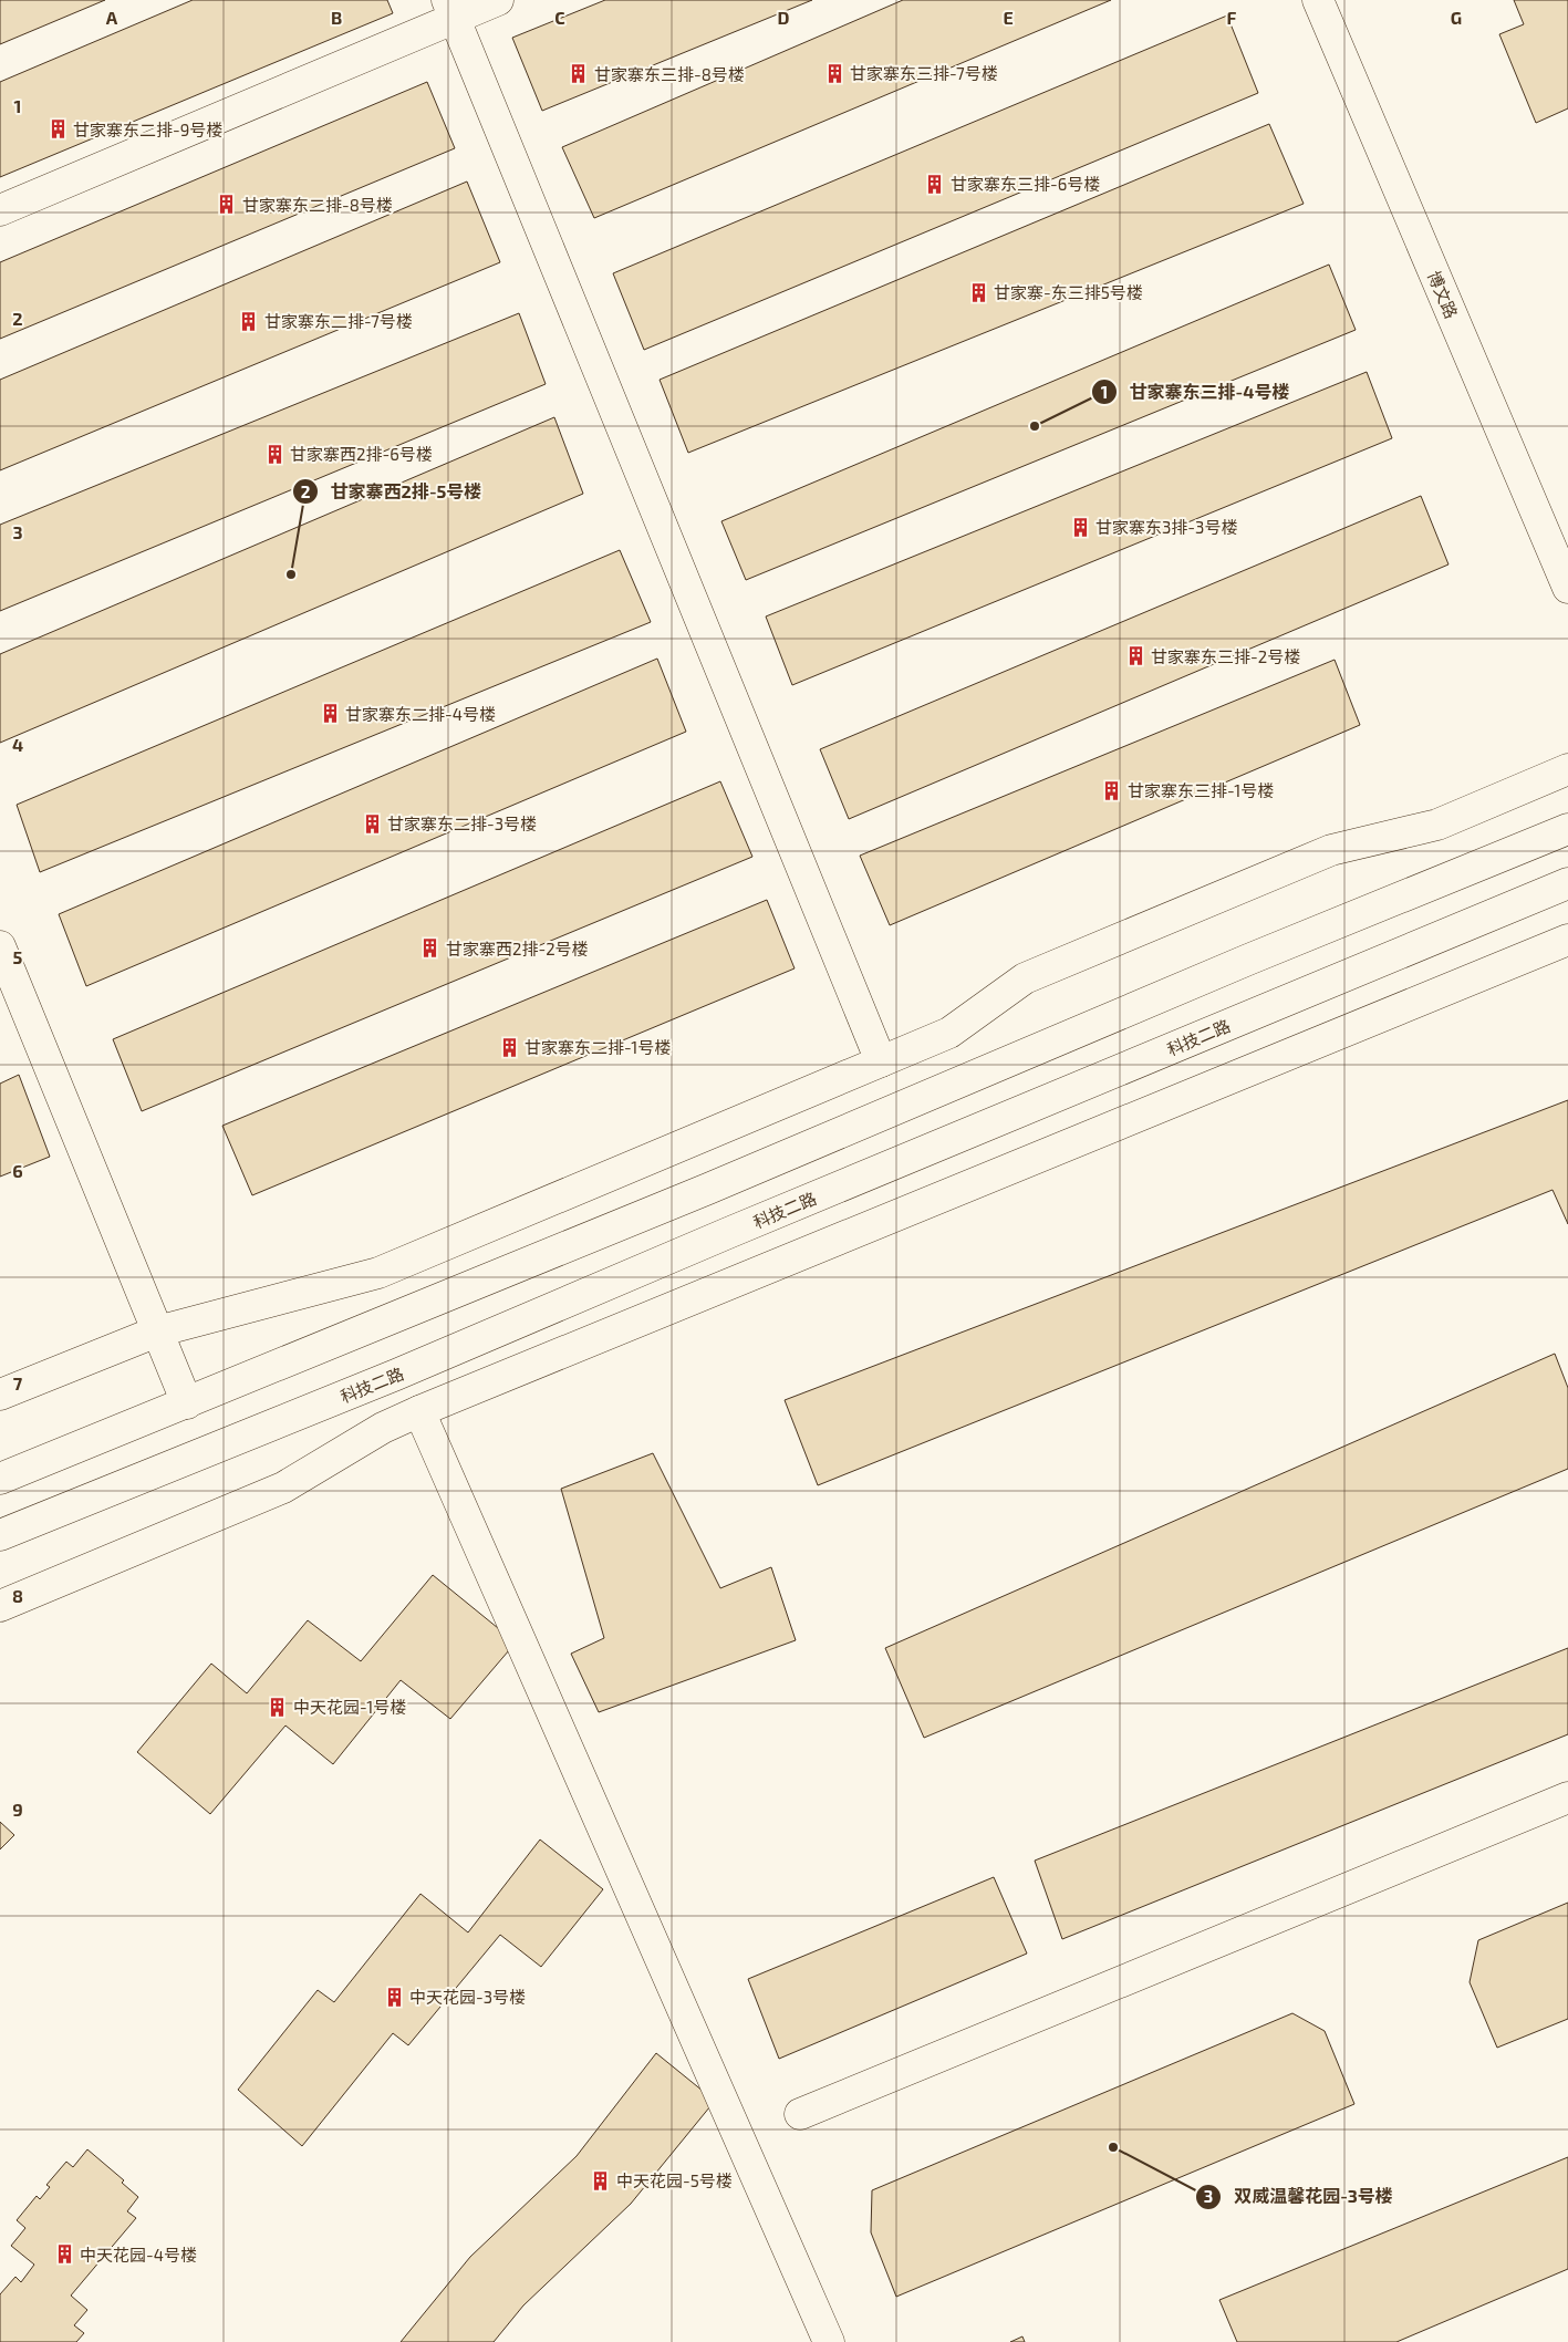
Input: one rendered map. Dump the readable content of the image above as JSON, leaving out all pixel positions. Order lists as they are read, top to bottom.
{
  "streets": {
    "street": ["博文路", "科技二路"]
  },
  "places": {
    "building": [
      "甘家寨东三排-7号楼",
      "甘家寨东三排-8号楼",
      "甘家寨东二排-9号楼",
      "甘家寨东三排-6号楼",
      "甘家寨东二排-8号楼",
      "甘家寨-东三排5号楼",
      "甘家寨东二排-7号楼",
      "甘家寨西2排-6号楼",
      "甘家寨东3排-3号楼",
      "甘家寨东三排-2号楼",
      "甘家寨东二排-4号楼",
      "甘家寨东三排-1号楼",
      "甘家寨东二排-3号楼",
      "甘家寨西2排-2号楼",
      "甘家寨东二排-1号楼",
      "中天花园-1号楼",
      "中天花园-3号楼",
      "中天花园-5号楼",
      "中天花园-4号楼"
    ],
    "other": ["甘家寨东三排-4号楼", "甘家寨西2排-5号楼", "双威温馨花园-3号楼"]
  },
  "grid": {
    "columns": [
      "A",
      "B",
      "C",
      "D",
      "E",
      "F",
      "G"
    ],
    "rows": [
      "1",
      "2",
      "3",
      "4",
      "5",
      "6",
      "7",
      "8",
      "9"
    ]
  }
}
